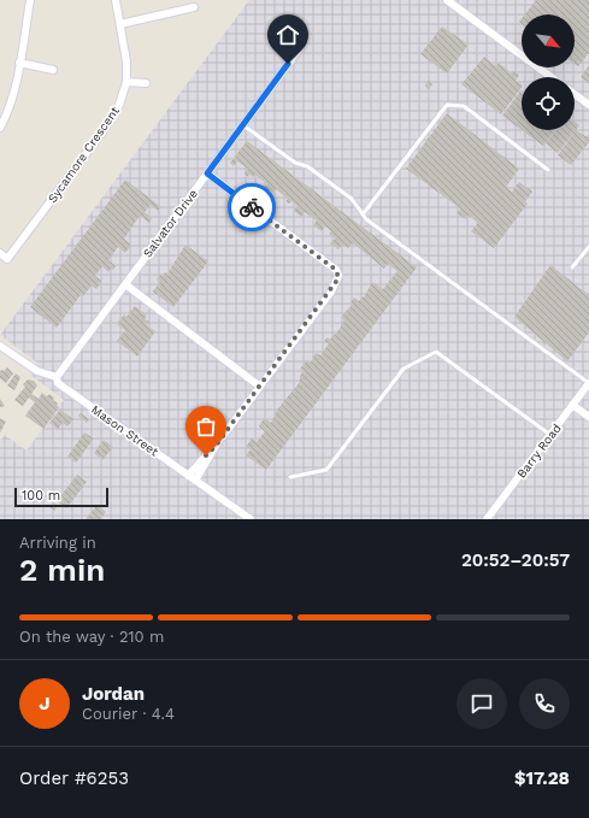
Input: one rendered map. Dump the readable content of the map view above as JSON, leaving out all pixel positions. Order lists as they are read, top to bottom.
{
  "streets": {
    "street": [
      "Sycamore Crescent",
      "Salvator Drive",
      "Mason Street",
      "Barry Road"
    ]
  },
  "crossings": [
    ["Salvator Drive", "Mason Street"]
  ],
  "scale_bar": "100 m",
  "north": "bottom right",
  "page": {
    "scale": "100 m",
    "heading": ["2 min", "Arriving in", "20:52–20:57"],
    "panel": [
      "Jordan",
      "Courier · 4.4",
      "Order #6253",
      "$17.28"
    ],
    "bar": "On the way · 210 m",
    "round": "J"
  }
}
